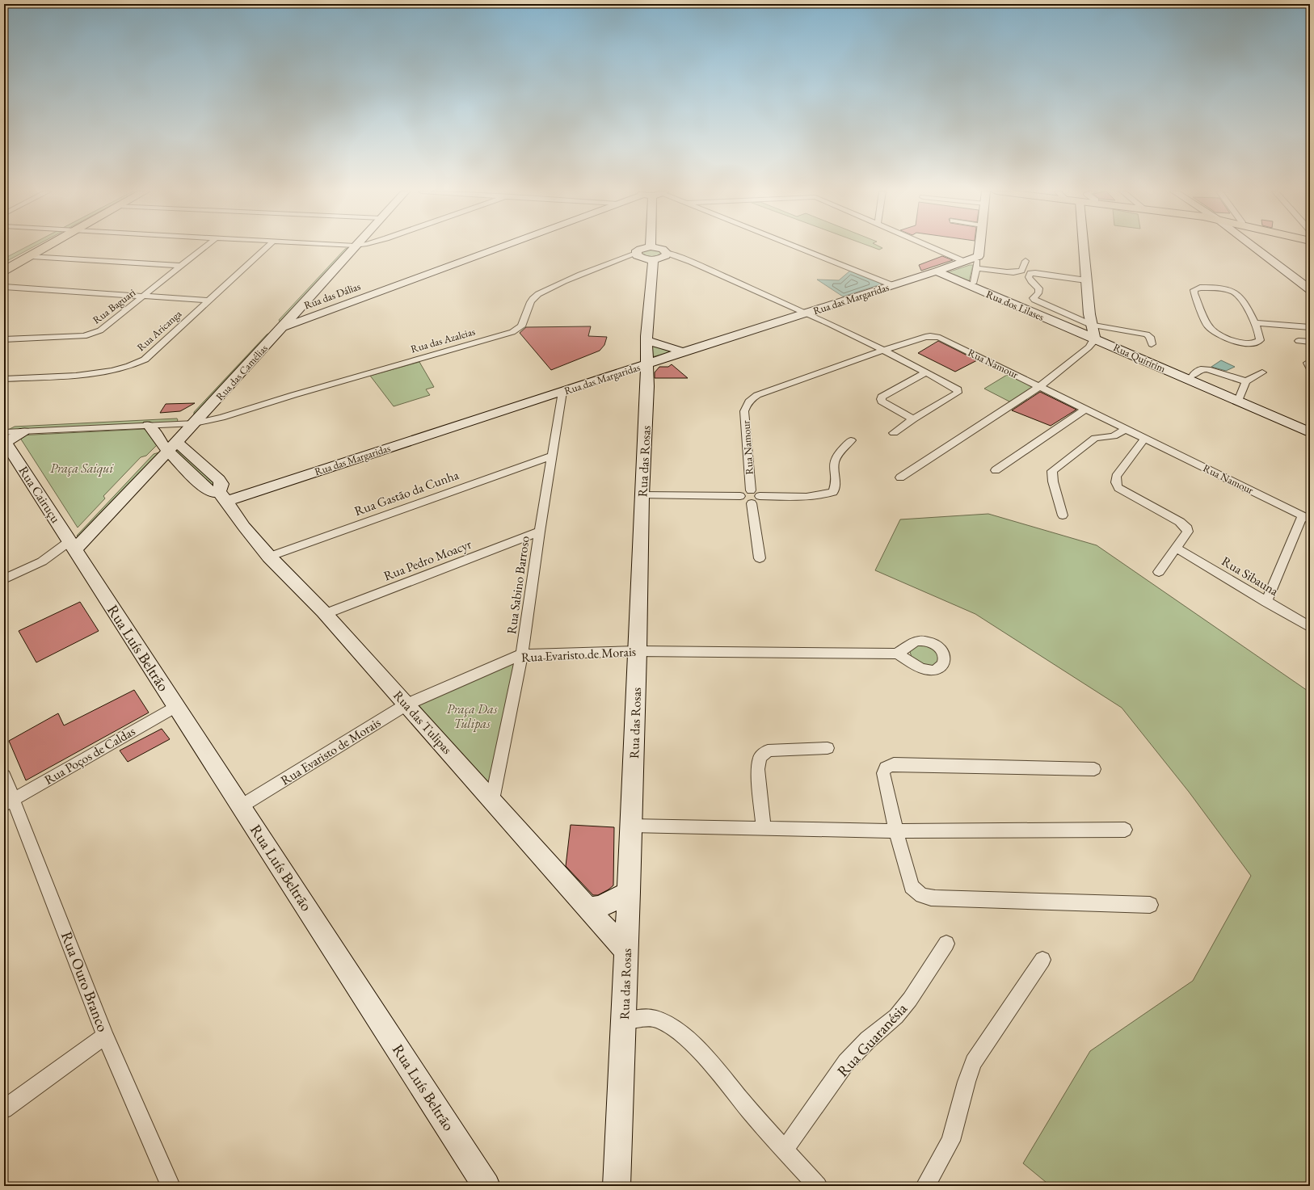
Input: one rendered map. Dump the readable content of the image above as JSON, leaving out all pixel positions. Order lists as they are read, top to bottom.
{
  "streets": {
    "street": [
      "Rua das Dálias",
      "Rua das Margaridas",
      "Rua dos Lilases",
      "Rua Baguari",
      "Rua Aricanga",
      "Rua das Azaleias",
      "Rua Quiririm",
      "Rua Namour",
      "Rua das Camélias",
      "Rua das Rosas",
      "Rua Gastão da Cunha",
      "Rua Cairuçu",
      "Rua Pedro Moacyr",
      "Rua Sibauna",
      "Rua Sabino Barroso",
      "Rua Luís Beltrão",
      "Rua Evaristo de Morais",
      "Rua das Tulipas",
      "Rua Poços de Caldas",
      "Rua Ouro Branco",
      "Rua Guaranésia"
    ]
  },
  "crossings": [
    ["Rua das Dálias", "Rua das Camélias"],
    ["Rua das Margaridas", "Rua dos Lilases"],
    ["Rua das Margaridas", "Rua das Rosas"],
    ["Rua das Margaridas", "Rua Sabino Barroso"],
    ["Rua das Margaridas", "Rua das Tulipas"],
    ["Rua dos Lilases", "Rua Quiririm"],
    ["Rua das Azaleias", "Rua das Camélias"],
    ["Rua das Camélias", "Rua Cairuçu"],
    ["Rua das Camélias", "Rua Luís Beltrão"],
    ["Rua das Rosas", "Rua Evaristo de Morais"],
    ["Rua das Rosas", "Rua das Tulipas"],
    ["Rua Gastão da Cunha", "Rua Sabino Barroso"],
    ["Rua Gastão da Cunha", "Rua das Tulipas"],
    ["Rua Cairuçu", "Rua Luís Beltrão"],
    ["Rua Pedro Moacyr", "Rua Sabino Barroso"],
    ["Rua Pedro Moacyr", "Rua das Tulipas"],
    ["Rua Sabino Barroso", "Rua Evaristo de Morais"],
    ["Rua Sabino Barroso", "Rua das Tulipas"],
    ["Rua Luís Beltrão", "Rua Evaristo de Morais"],
    ["Rua Luís Beltrão", "Rua Poços de Caldas"],
    ["Rua Evaristo de Morais", "Rua das Tulipas"],
    ["Rua Poços de Caldas", "Rua Ouro Branco"]
  ],
  "parks": ["Praça Saiqui", "Praça Das Tulipas"]
}
